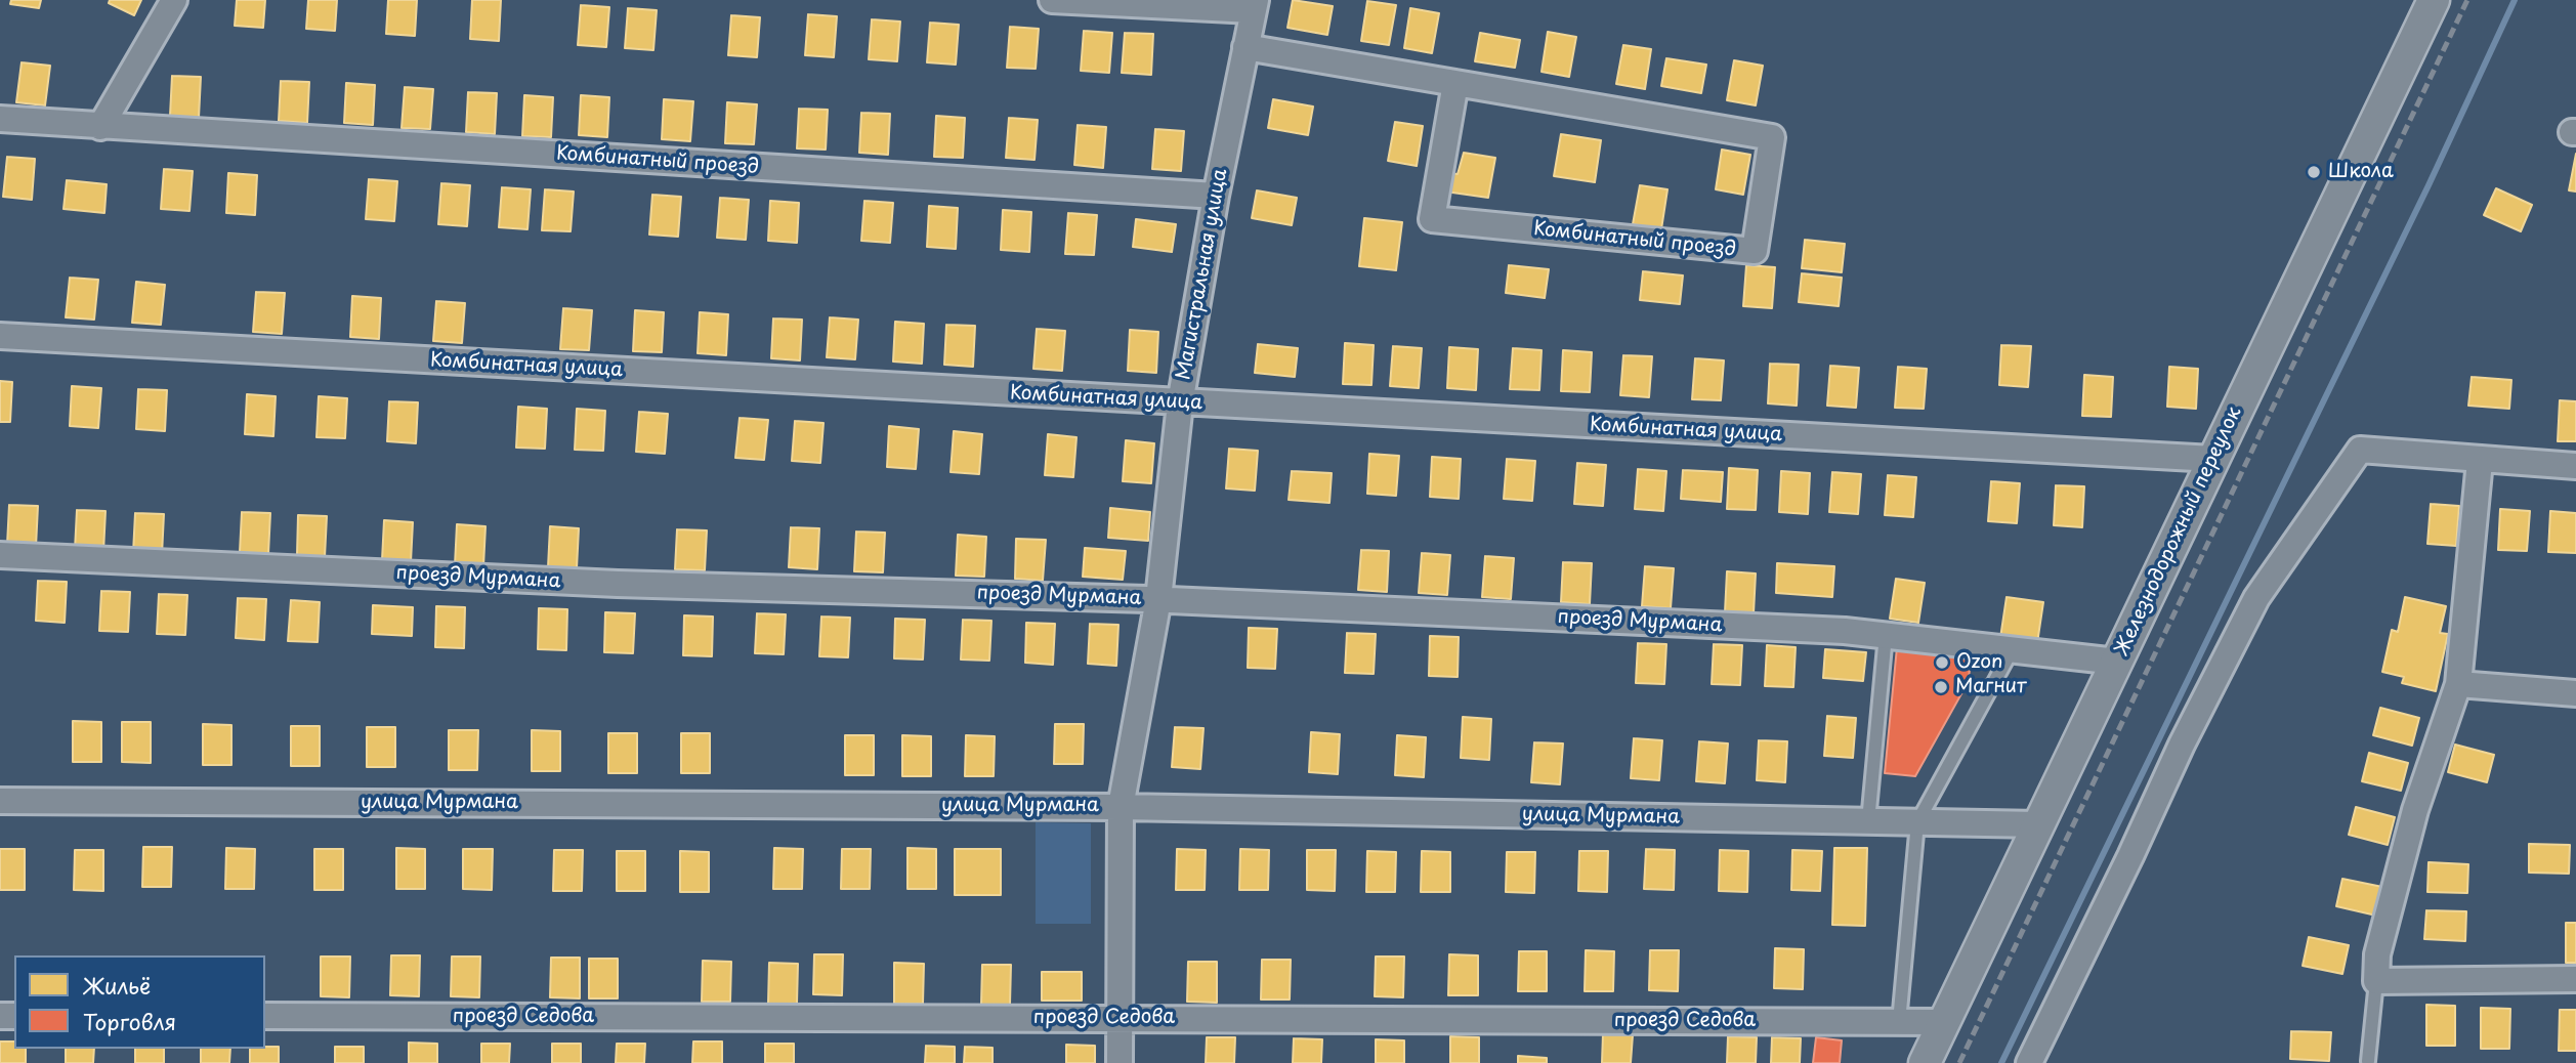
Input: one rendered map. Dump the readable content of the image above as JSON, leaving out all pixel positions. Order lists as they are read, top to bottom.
{
  "streets": {
    "street": [
      "Комбинатный проезд",
      "Магистральная улица",
      "Комбинатная улица",
      "Железнодорожный переулок",
      "проезд Мурмана",
      "улица Мурмана",
      "проезд Седова"
    ]
  },
  "crossings": [
    ["Комбинатный проезд", "Магистральная улица"],
    ["Магистральная улица", "Комбинатная улица"],
    ["Магистральная улица", "проезд Мурмана"],
    ["Магистральная улица", "улица Мурмана"],
    ["Магистральная улица", "проезд Седова"],
    ["Комбинатная улица", "Железнодорожный переулок"],
    ["Железнодорожный переулок", "проезд Мурмана"],
    ["Железнодорожный переулок", "улица Мурмана"],
    ["Железнодорожный переулок", "проезд Седова"]
  ],
  "places": ["Школа", "Ozon", "Магнит"],
  "legend": ["Жильё", "Торговля"]
}
